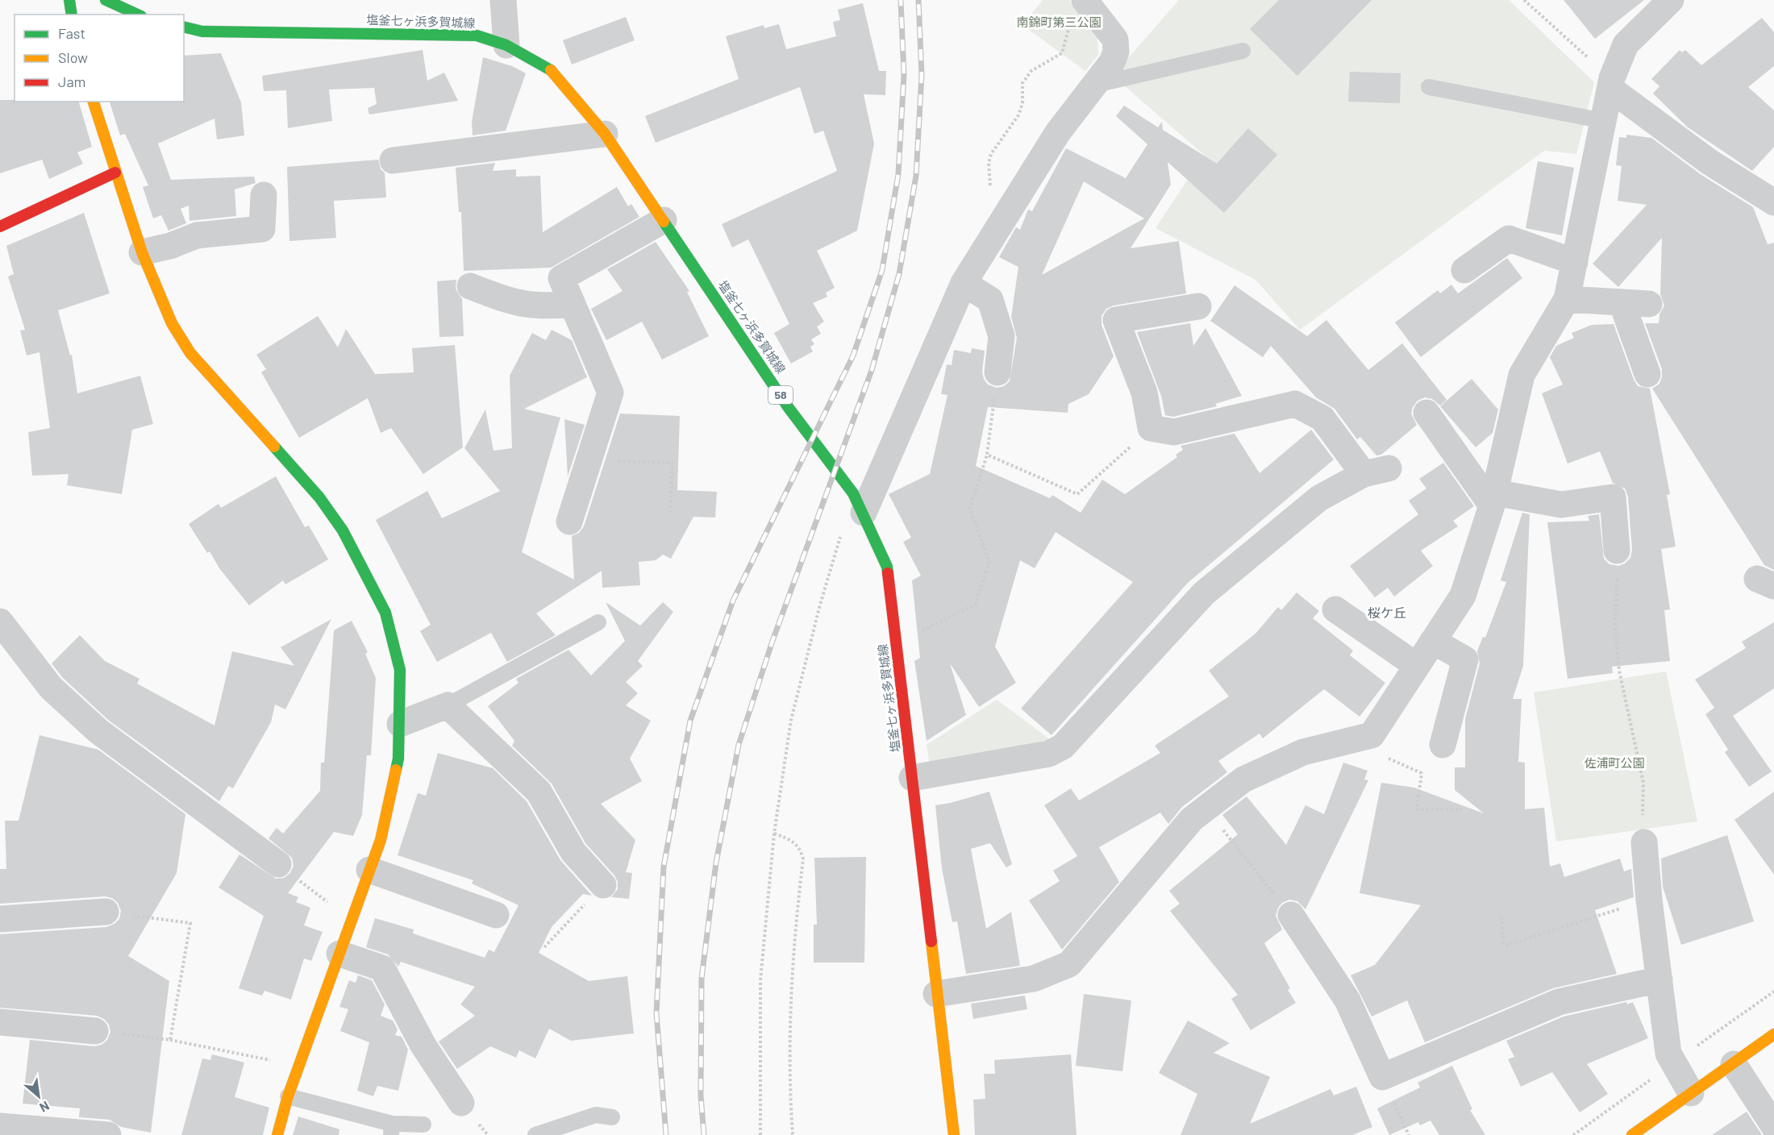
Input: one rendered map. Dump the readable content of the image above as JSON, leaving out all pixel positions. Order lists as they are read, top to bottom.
{
  "streets": {
    "main road": ["塩釜七ヶ浜多賀城線", "58"]
  },
  "districts": ["桜ケ丘"],
  "parks": ["南錦町第三公園", "佐浦町公園"],
  "legend": ["Fast", "Slow", "Jam"],
  "north": "bottom right"
}
